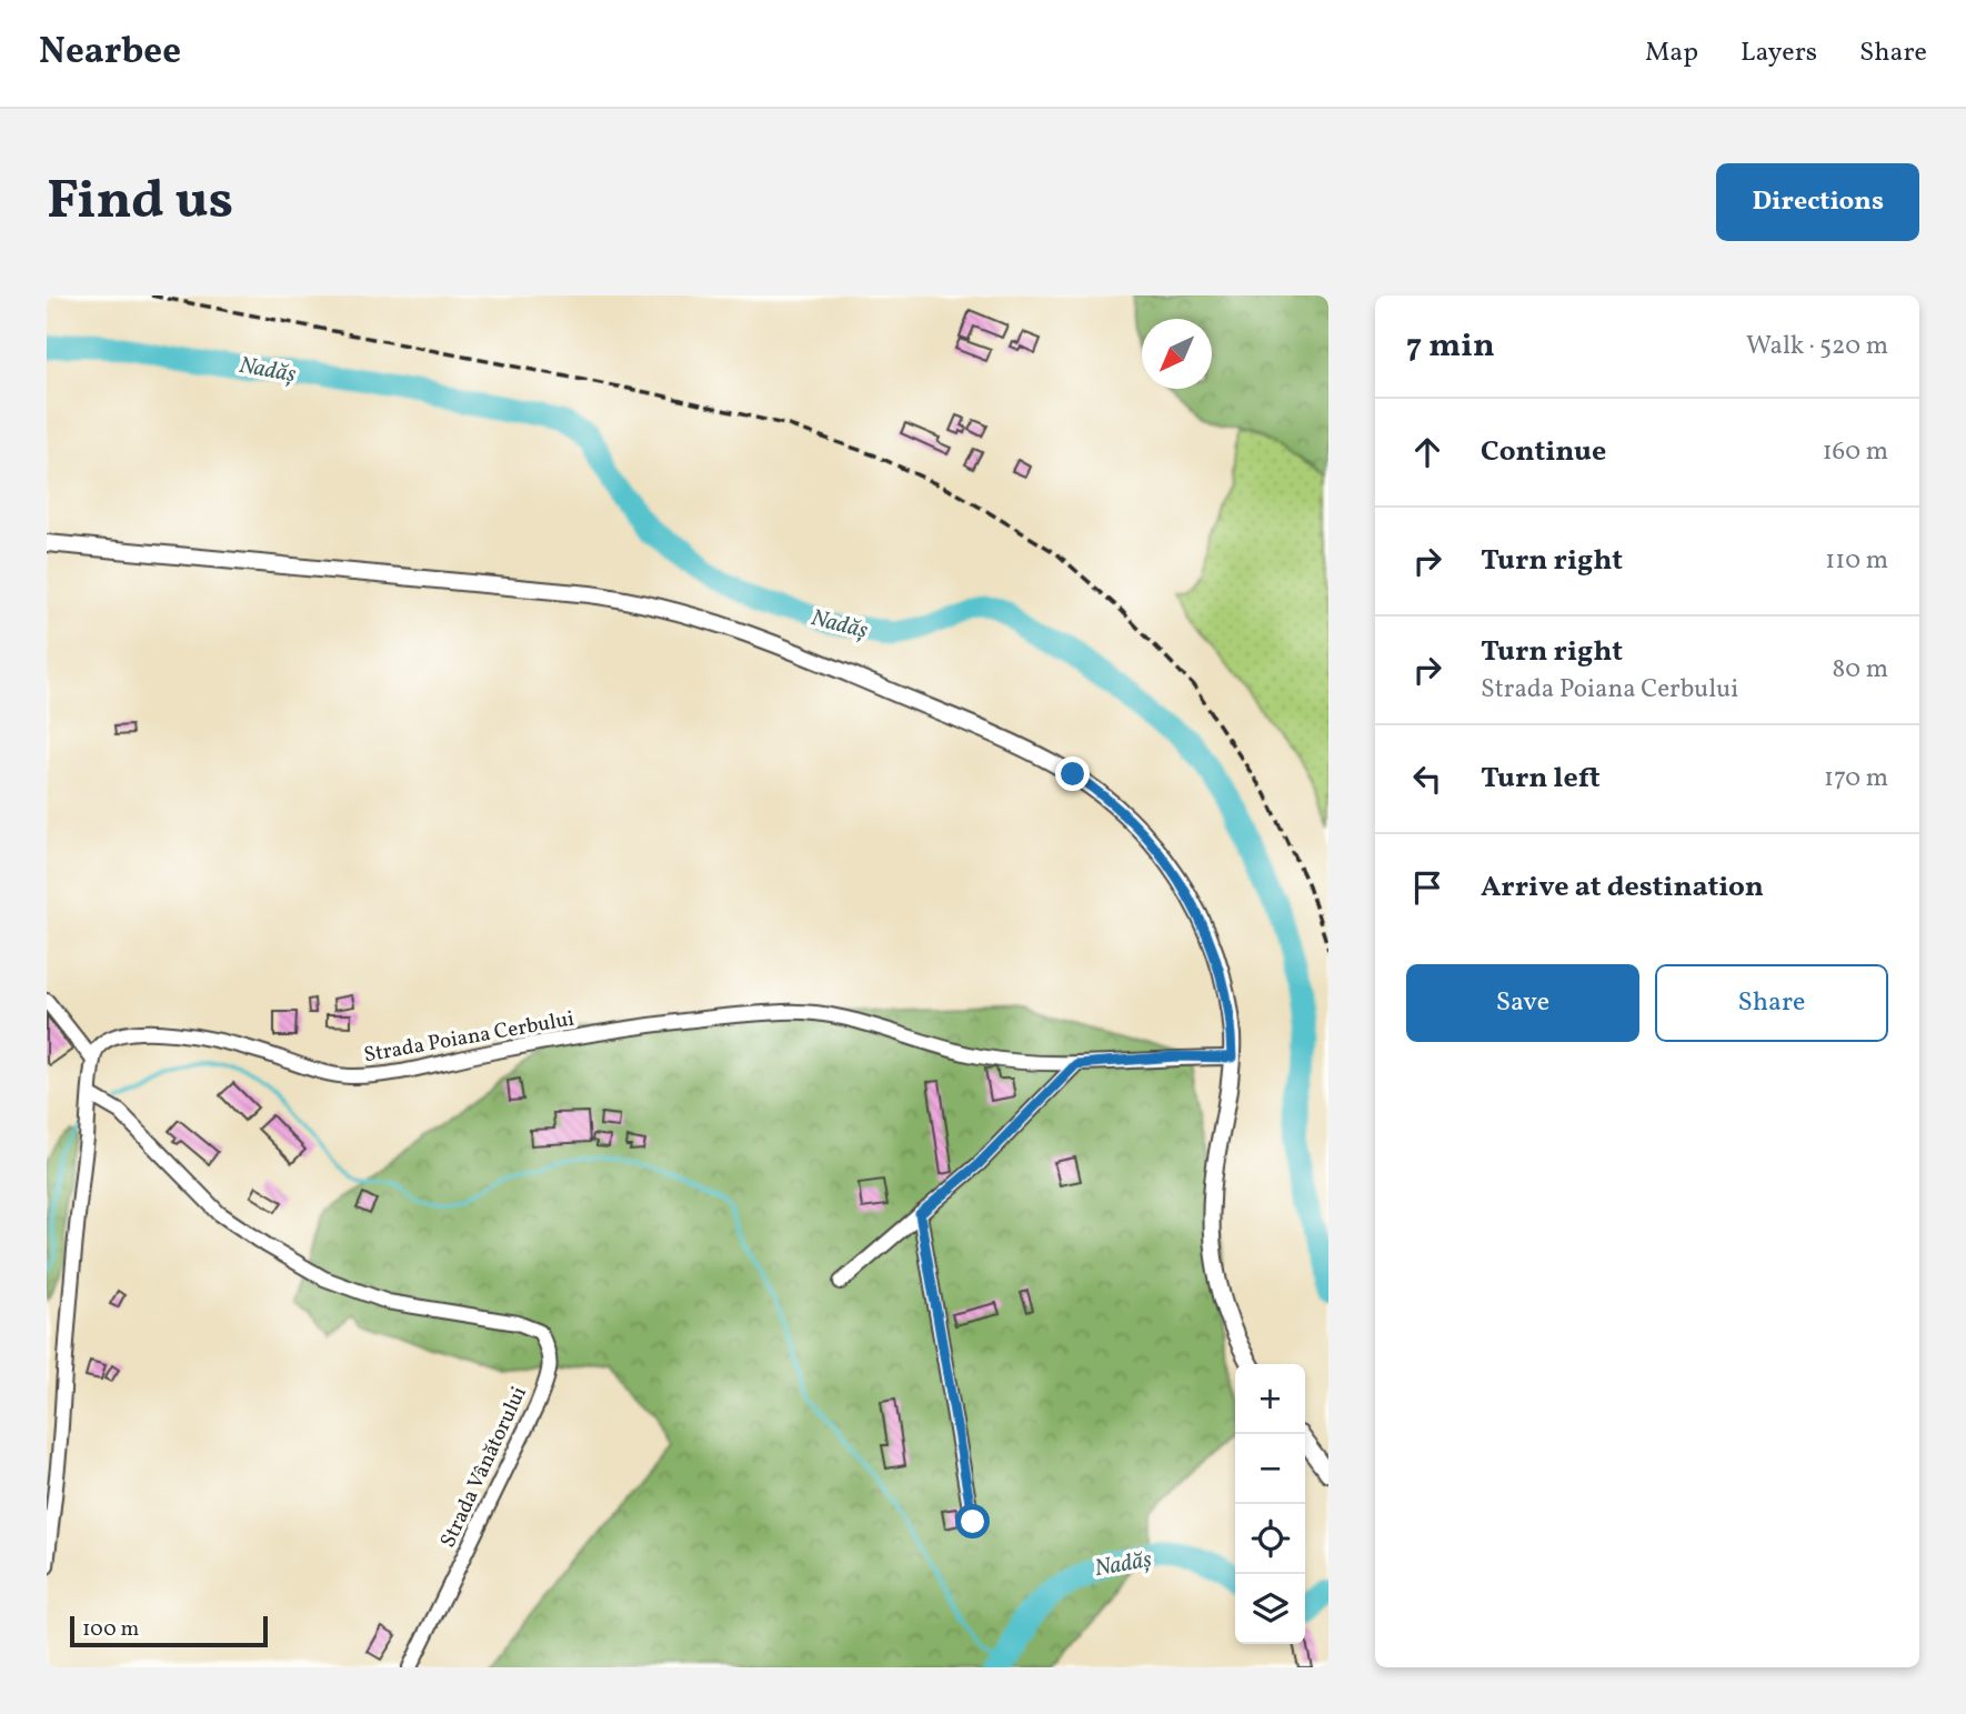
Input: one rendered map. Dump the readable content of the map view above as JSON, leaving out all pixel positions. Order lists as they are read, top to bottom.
{
  "streets": {
    "street": ["Strada Poiana Cerbului", "Strada Vânătorului"]
  },
  "water": ["Nadăș"],
  "scale_bar": "100 m",
  "north": "bottom left",
  "page": {
    "header": "Nearbee",
    "nav": ["Map", "Layers", "Share"],
    "buttons": [
      "Directions",
      ["Save", "Share"]
    ],
    "title": "Find us",
    "heading": ["7 min", "Walk · 520 m"],
    "list": [
      ["Continue", "160 m"],
      ["Turn right", "110 m"],
      ["Turn right", "Strada Poiana Cerbului", "80 m"],
      ["Turn left", "170 m"],
      "Arrive at destination"
    ],
    "map_buttons": ["+", "−"],
    "scale": "100 m"
  }
}
